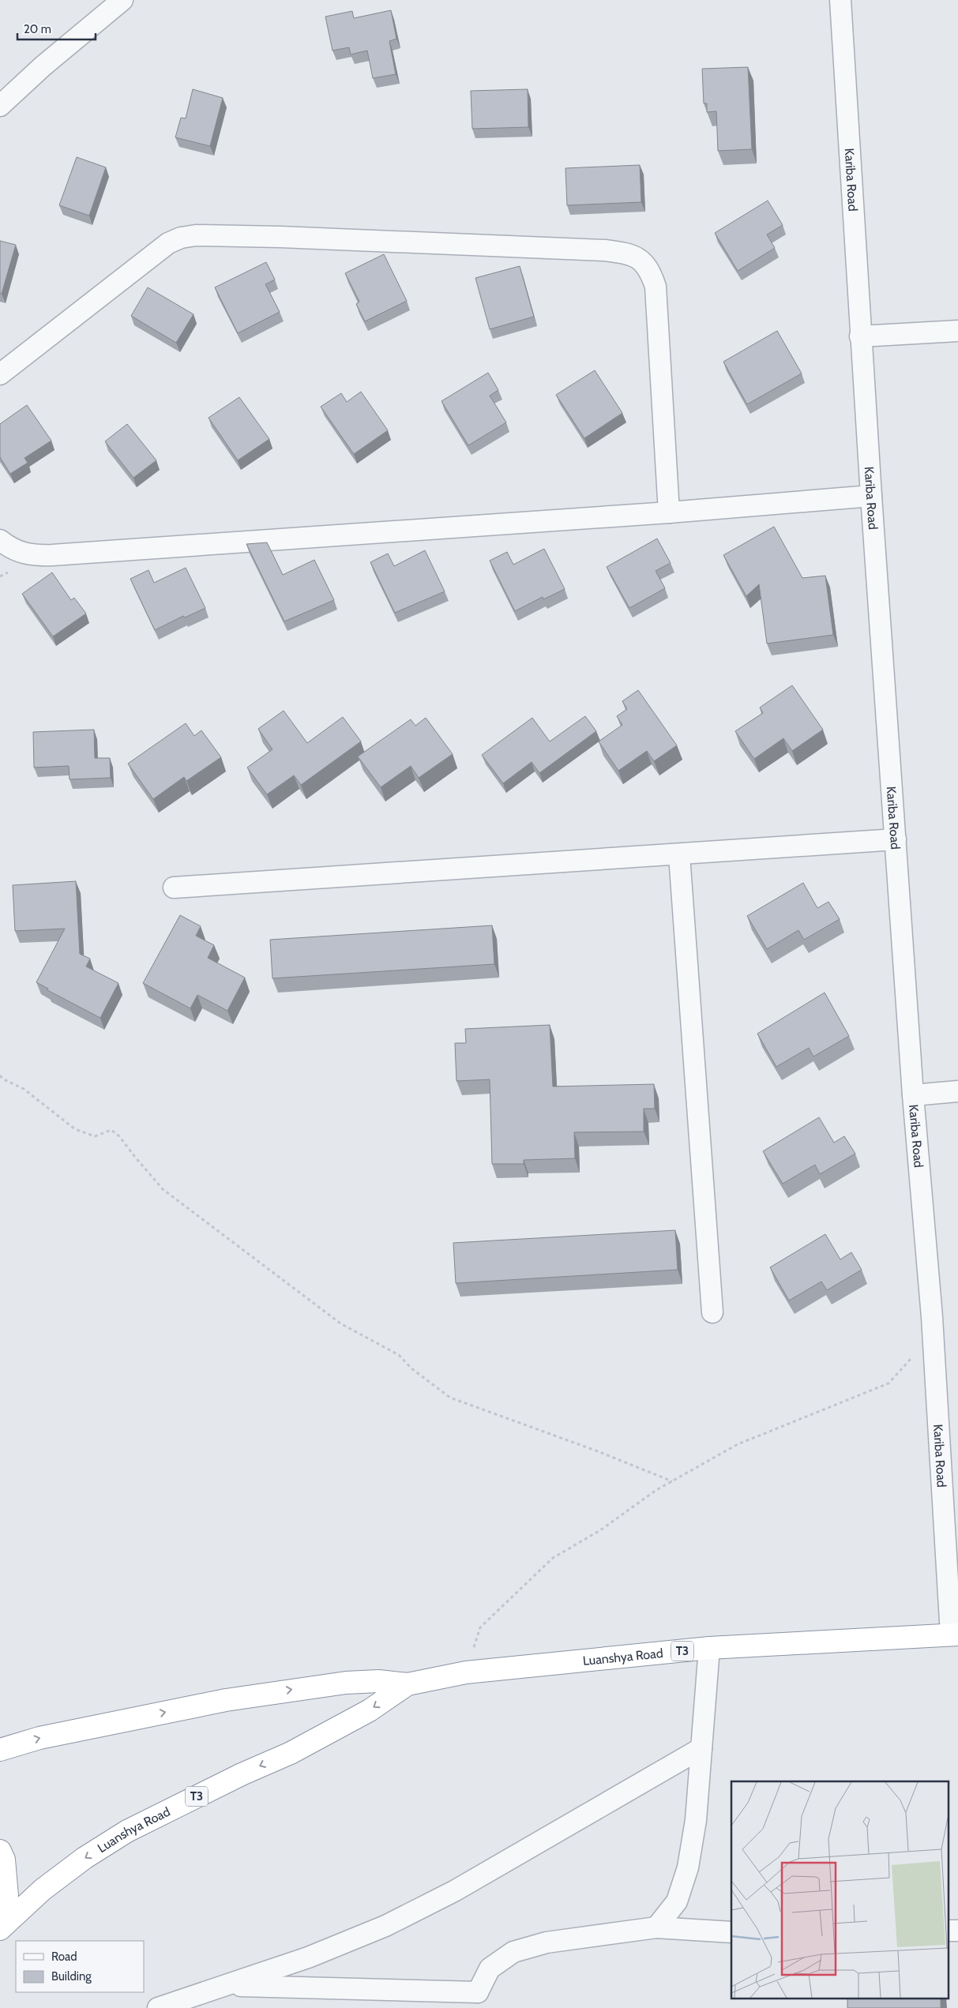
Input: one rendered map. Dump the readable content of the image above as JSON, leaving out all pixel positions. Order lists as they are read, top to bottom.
{
  "streets": {
    "highway": ["T3", "Luanshya Road"],
    "street": ["Kariba Road"]
  },
  "crossings": [
    ["Kariba Road", "Luanshya Road"]
  ],
  "legend": ["Road", "Building"],
  "scale_bar": "20 m"
}
